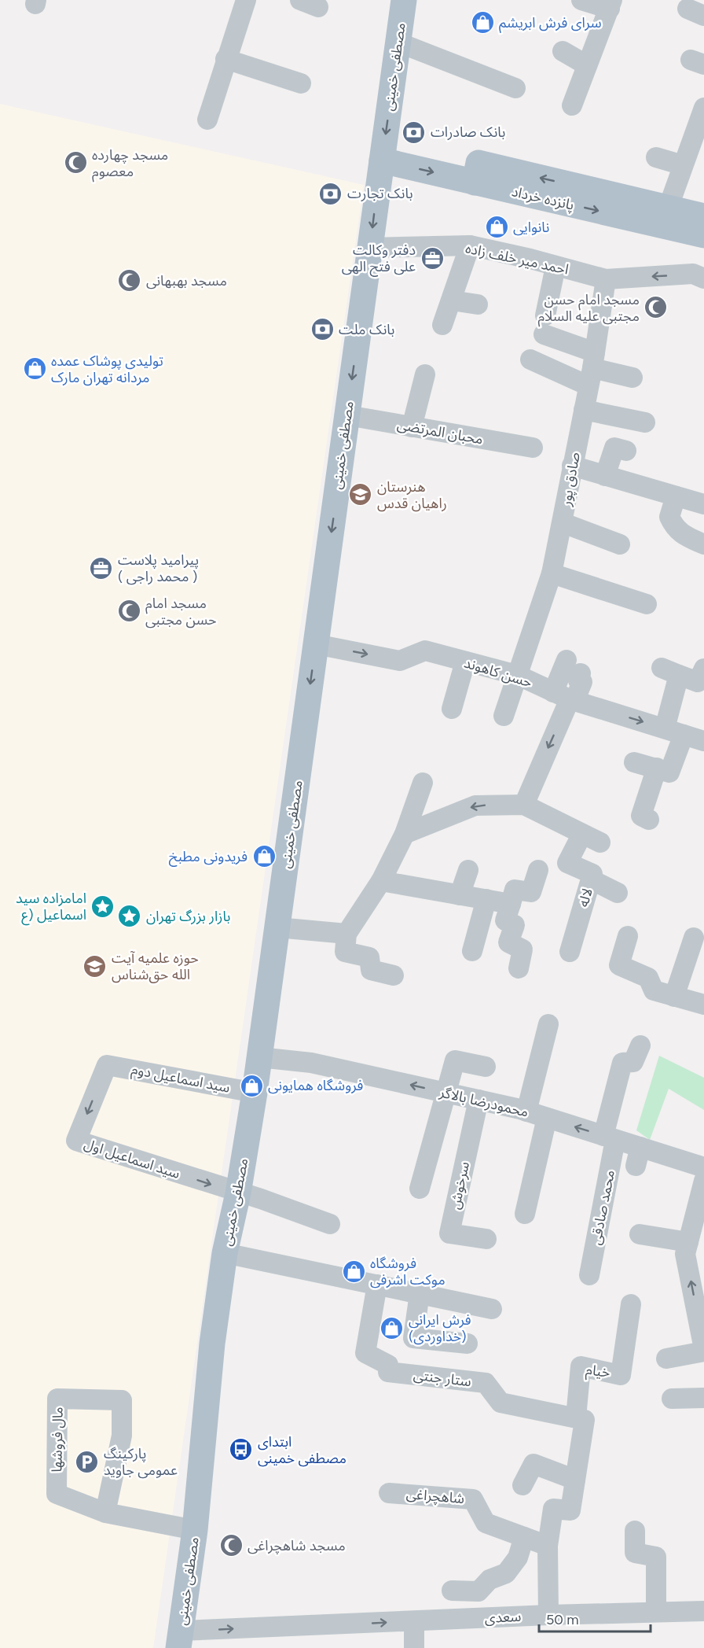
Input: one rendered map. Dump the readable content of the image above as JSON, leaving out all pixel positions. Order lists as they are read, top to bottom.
{
  "streets": {
    "main road": ["مصطفی خمینی", "پانزده خرداد"],
    "street": [
      "احمد میر خلف زاده",
      "محبان المرتضی",
      "صادق پور",
      "حسن کاهوند",
      "لاله",
      "سید اسماعیل دوم",
      "محمودرضا بالاگر",
      "سید اسماعیل اول",
      "سرخوش",
      "محمد صادقی",
      "خیام",
      "ستار جنتی",
      "مال فروشها",
      "شاهچراغی",
      "سعدی"
    ]
  },
  "crossings": [
    ["مصطفی خمینی", "پانزده خرداد"],
    ["مصطفی خمینی", "احمد میر خلف زاده"],
    ["مصطفی خمینی", "محبان المرتضی"],
    ["مصطفی خمینی", "حسن کاهوند"],
    ["مصطفی خمینی", "سید اسماعیل دوم"],
    ["مصطفی خمینی", "محمودرضا بالاگر"],
    ["مصطفی خمینی", "سید اسماعیل اول"],
    ["مصطفی خمینی", "مال فروشها"],
    ["مصطفی خمینی", "سعدی"],
    ["احمد میر خلف زاده", "صادق پور"],
    ["صادق پور", "حسن کاهوند"],
    ["سید اسماعیل دوم", "سید اسماعیل اول"],
    ["محمودرضا بالاگر", "سرخوش"],
    ["محمودرضا بالاگر", "محمد صادقی"],
    ["خیام", "ستار جنتی"]
  ],
  "one_way": ["مصطفی خمینی", "سعدی"],
  "places": {
    "shop": [
      "سرای فرش ابریشم",
      "نانوایی",
      "تولیدی پوشاک عمده مردانه تهران مارک",
      "فریدونی مطبخ",
      "فروشگاه همایونی",
      "فروشگاه موکت اشرفی",
      "فرش ایرانی (خداوردی)"
    ],
    "bank": ["بانک صادرات", "بانک تجارت", "بانک ملت"],
    "mosque": [
      "مسجد چهارده معصوم",
      "مسجد بهبهانی",
      "مسجد امام حسن مجتبی علیه السلام",
      "مسجد امام حسن مجتبی",
      "مسجد شاهچراغی"
    ],
    "office": ["دفتر وکالت علی فتح الهی", "پیرامید پلاست ( محمد راجی )"],
    "school or university": ["هنرستان راهیان قدس", "حوزه علمیه آیت الله حق‌شناس"],
    "place": ["امامزاده سید اسماعیل (ع", "بازار بزرگ تهران"],
    "bus stop": ["ابتدای مصطفی خمینی"],
    "parking": ["پارکینگ عمومی جاوید"]
  },
  "scale_bar": "50 m"
}
